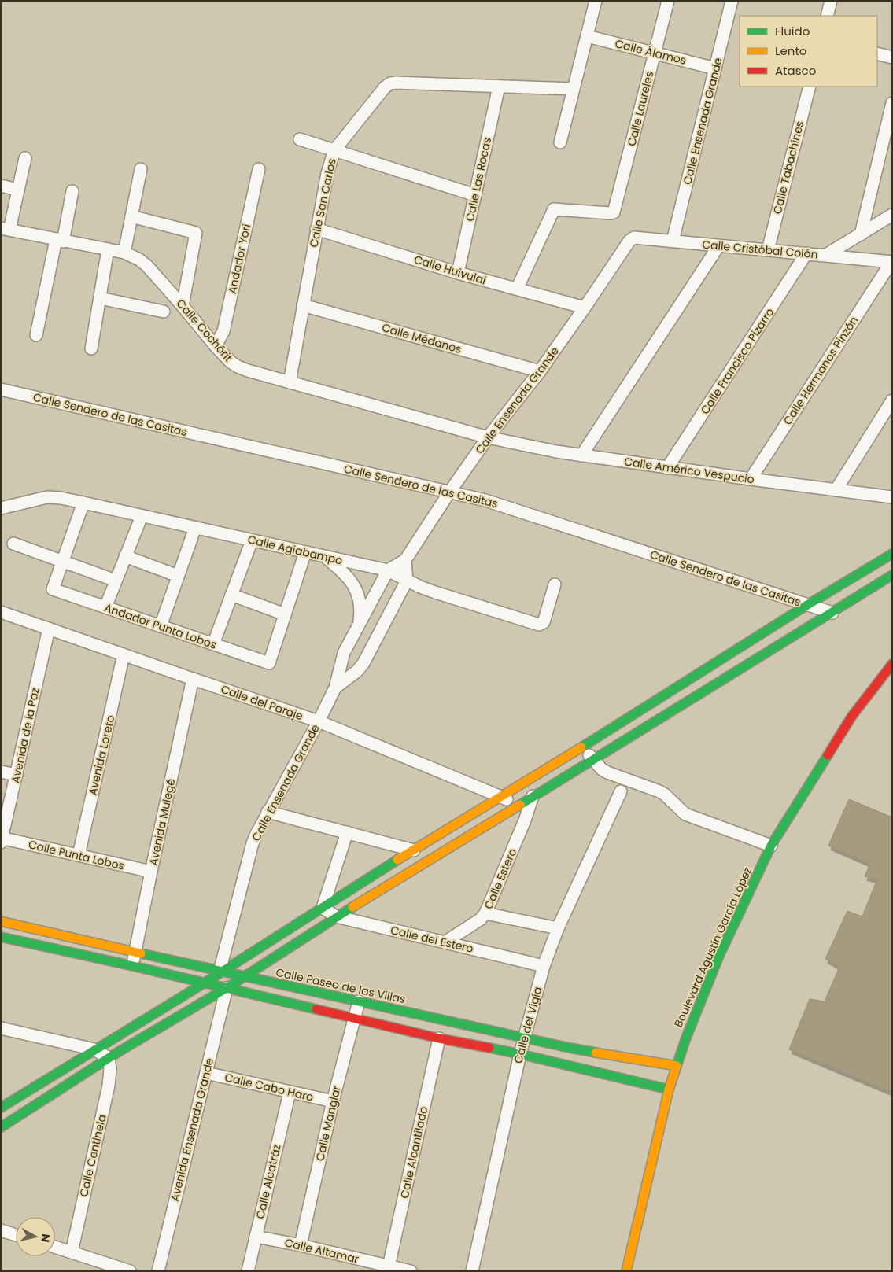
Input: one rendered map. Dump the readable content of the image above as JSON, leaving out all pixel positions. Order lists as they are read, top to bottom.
{
  "streets": {
    "street": [
      "Calle Álamos",
      "Calle Laureles",
      "Calle Ensenada Grande",
      "Calle Tabachines",
      "Calle Las Rocas",
      "Calle San Carlos",
      "Calle Cristóbal Colón",
      "Andador Yori",
      "Calle Huivulai",
      "Calle Cochórit",
      "Calle Médanos",
      "Calle Francisco Pizarro",
      "Calle Hermanos Pinzón",
      "Calle Sendero de las Casitas",
      "Calle Américo Vespucio",
      "Calle Agiabampo",
      "Andador Punta Lobos",
      "Calle del Paraje",
      "Avenida de la Paz",
      "Avenida Loreto",
      "Avenida Mulegé",
      "Calle Punta Lobos",
      "Calle Estero",
      "Calle del Estero",
      "Boulevard Agustín García López",
      "Calle Paseo de las Villas",
      "Calle del Vigía",
      "Calle Cabo Haro",
      "Calle Manglar",
      "Avenida Ensenada Grande",
      "Calle Alcantilado",
      "Calle Centinela",
      "Calle Alcatráz",
      "Calle Altamar"
    ]
  },
  "crossings": [
    ["Calle Álamos", "Calle Laureles"],
    ["Calle Álamos", "Calle Ensenada Grande"],
    ["Calle Laureles", "Calle Huivulai"],
    ["Calle Ensenada Grande", "Calle Cristóbal Colón"],
    ["Calle Ensenada Grande", "Calle Huivulai"],
    ["Calle Ensenada Grande", "Calle Cochórit"],
    ["Calle Ensenada Grande", "Calle Médanos"],
    ["Calle Ensenada Grande", "Calle Sendero de las Casitas"],
    ["Calle Ensenada Grande", "Calle Américo Vespucio"],
    ["Calle Ensenada Grande", "Calle Agiabampo"],
    ["Calle Ensenada Grande", "Calle del Paraje"],
    ["Calle Ensenada Grande", "Calle Paseo de las Villas"],
    ["Calle Tabachines", "Calle Cristóbal Colón"],
    ["Calle Las Rocas", "Calle San Carlos"],
    ["Calle Las Rocas", "Calle Huivulai"],
    ["Calle San Carlos", "Calle Huivulai"],
    ["Calle San Carlos", "Calle Cochórit"],
    ["Calle San Carlos", "Calle Médanos"],
    ["Calle Cristóbal Colón", "Calle Francisco Pizarro"],
    ["Calle Cristóbal Colón", "Calle Hermanos Pinzón"],
    ["Andador Yori", "Calle Cochórit"],
    ["Calle Cochórit", "Calle Américo Vespucio"],
    ["Calle Francisco Pizarro", "Calle Américo Vespucio"],
    ["Calle Hermanos Pinzón", "Calle Américo Vespucio"],
    ["Calle del Paraje", "Avenida de la Paz"],
    ["Calle del Paraje", "Avenida Loreto"],
    ["Calle del Paraje", "Avenida Mulegé"],
    ["Avenida de la Paz", "Calle Punta Lobos"],
    ["Avenida Loreto", "Calle Punta Lobos"],
    ["Avenida Mulegé", "Calle Punta Lobos"],
    ["Avenida Mulegé", "Calle Paseo de las Villas"],
    ["Calle Estero", "Calle del Estero"],
    ["Calle del Estero", "Calle del Vigía"],
    ["Boulevard Agustín García López", "Calle Paseo de las Villas"],
    ["Calle Paseo de las Villas", "Calle del Vigía"],
    ["Calle Paseo de las Villas", "Calle Manglar"],
    ["Calle Cabo Haro", "Calle Manglar"],
    ["Calle Cabo Haro", "Avenida Ensenada Grande"],
    ["Calle Cabo Haro", "Calle Alcatráz"],
    ["Calle Manglar", "Calle Altamar"],
    ["Calle Alcantilado", "Calle Altamar"],
    ["Calle Alcatráz", "Calle Altamar"]
  ],
  "legend": ["Fluido", "Lento", "Atasco"],
  "north": "right"
}
